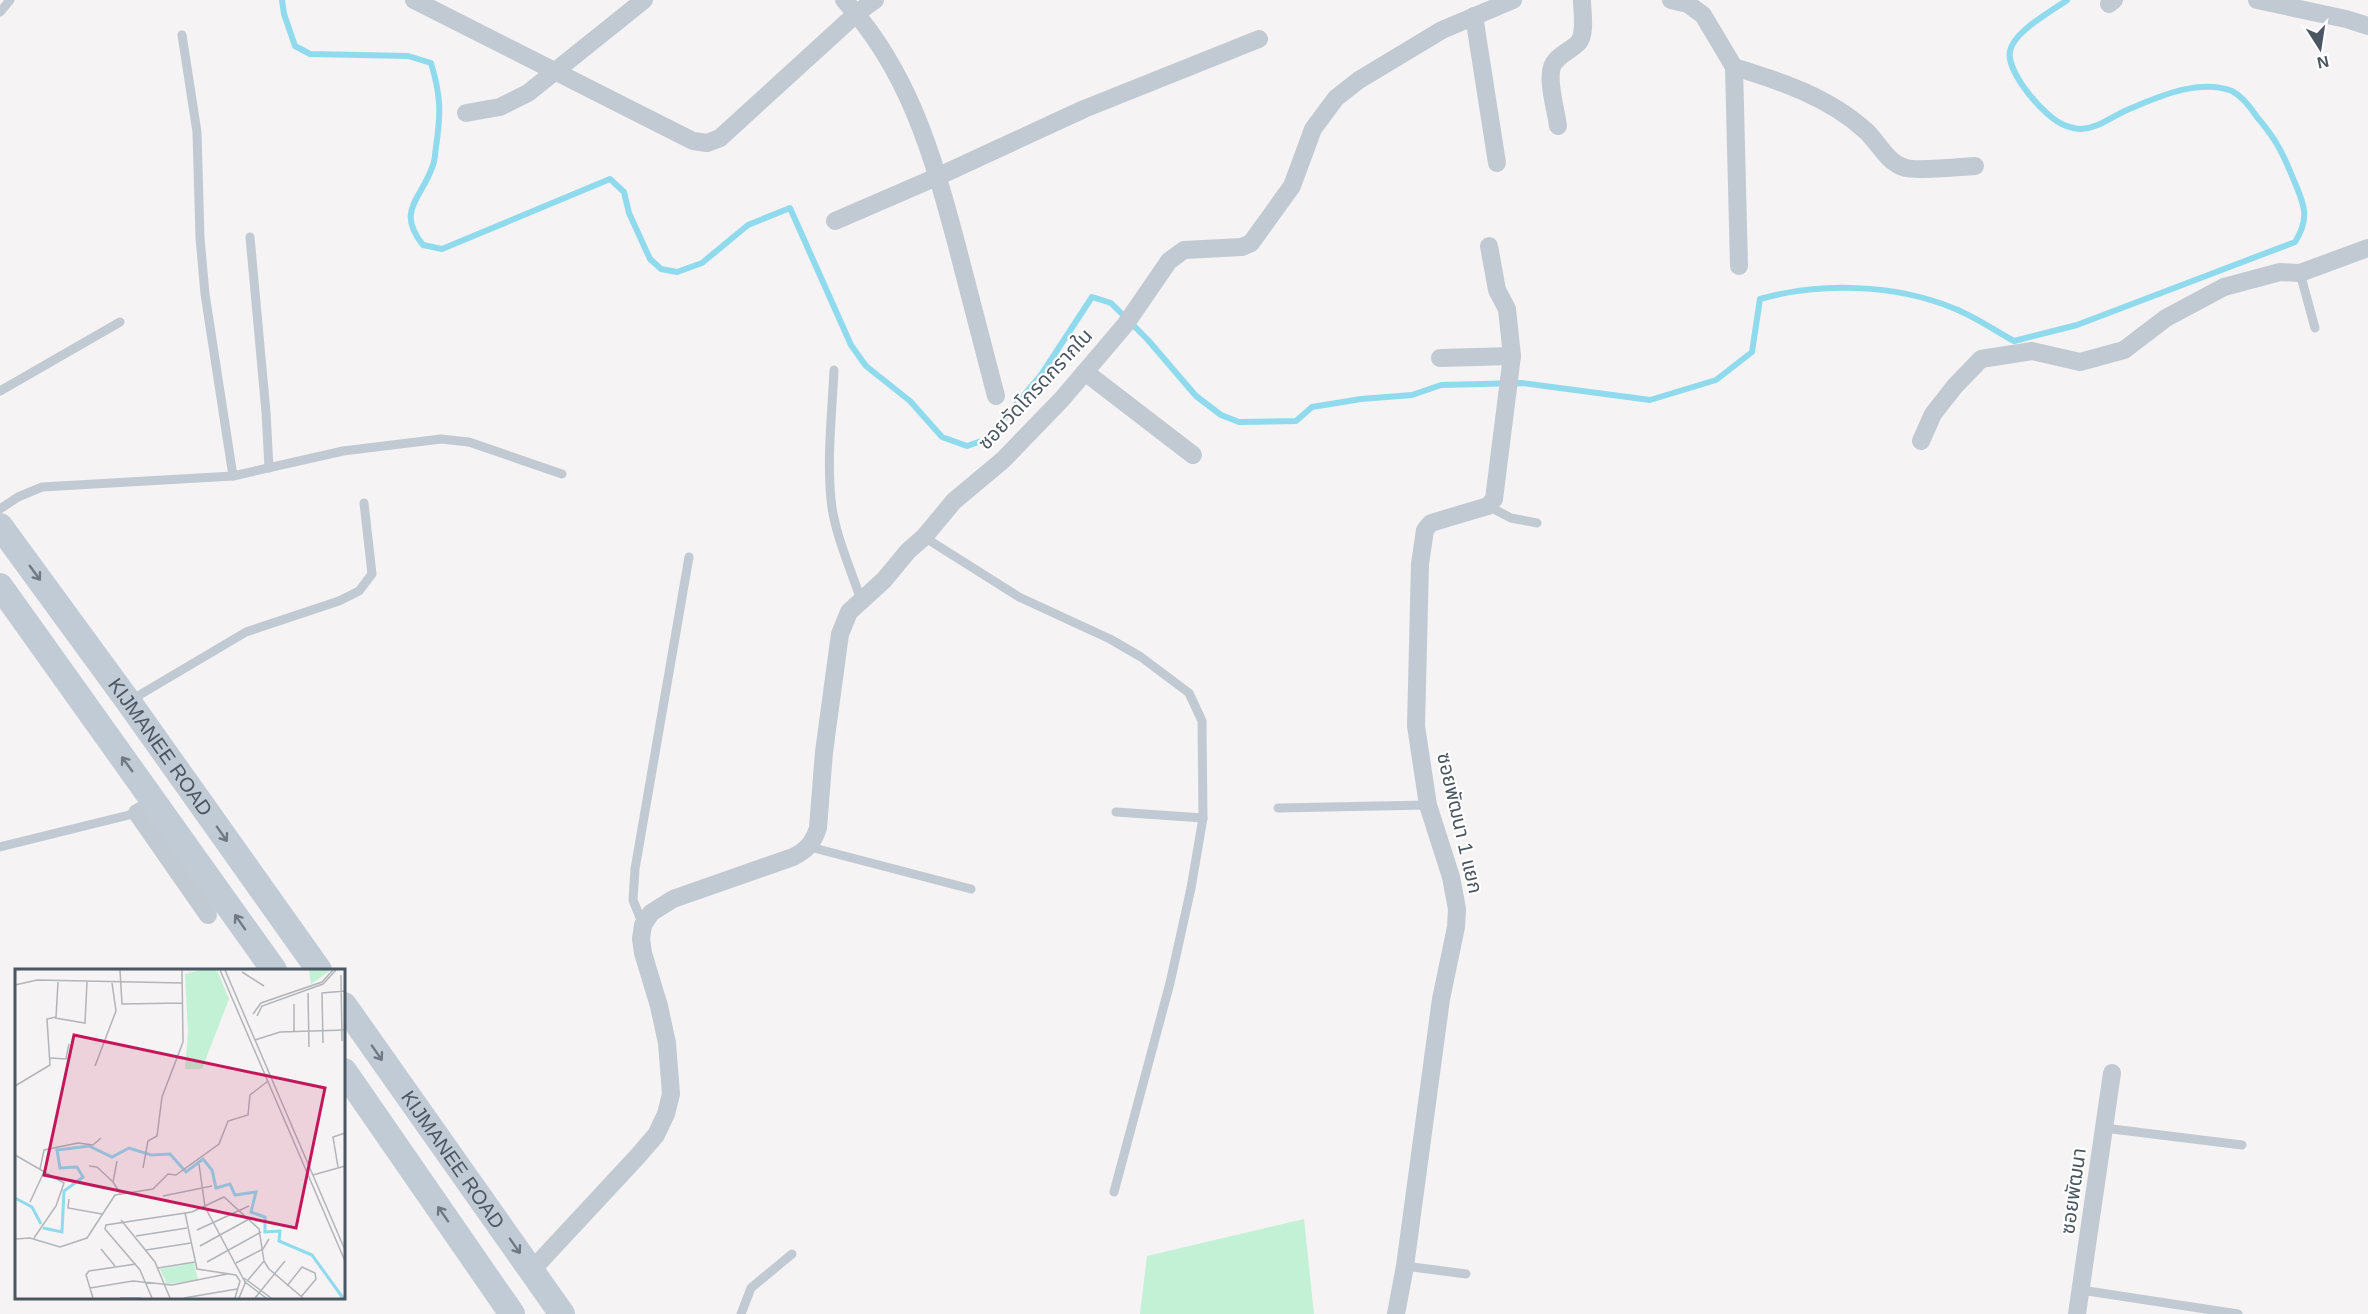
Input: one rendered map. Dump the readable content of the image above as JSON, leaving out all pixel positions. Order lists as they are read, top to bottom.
{
  "streets": {
    "main road": ["KIJMANEE ROAD"],
    "street": ["ซอยวัดโกรดกรากใน", "ซอยพัฒนา 1 แยก", "ซอยพัฒนา"]
  },
  "north": "bottom"
}
